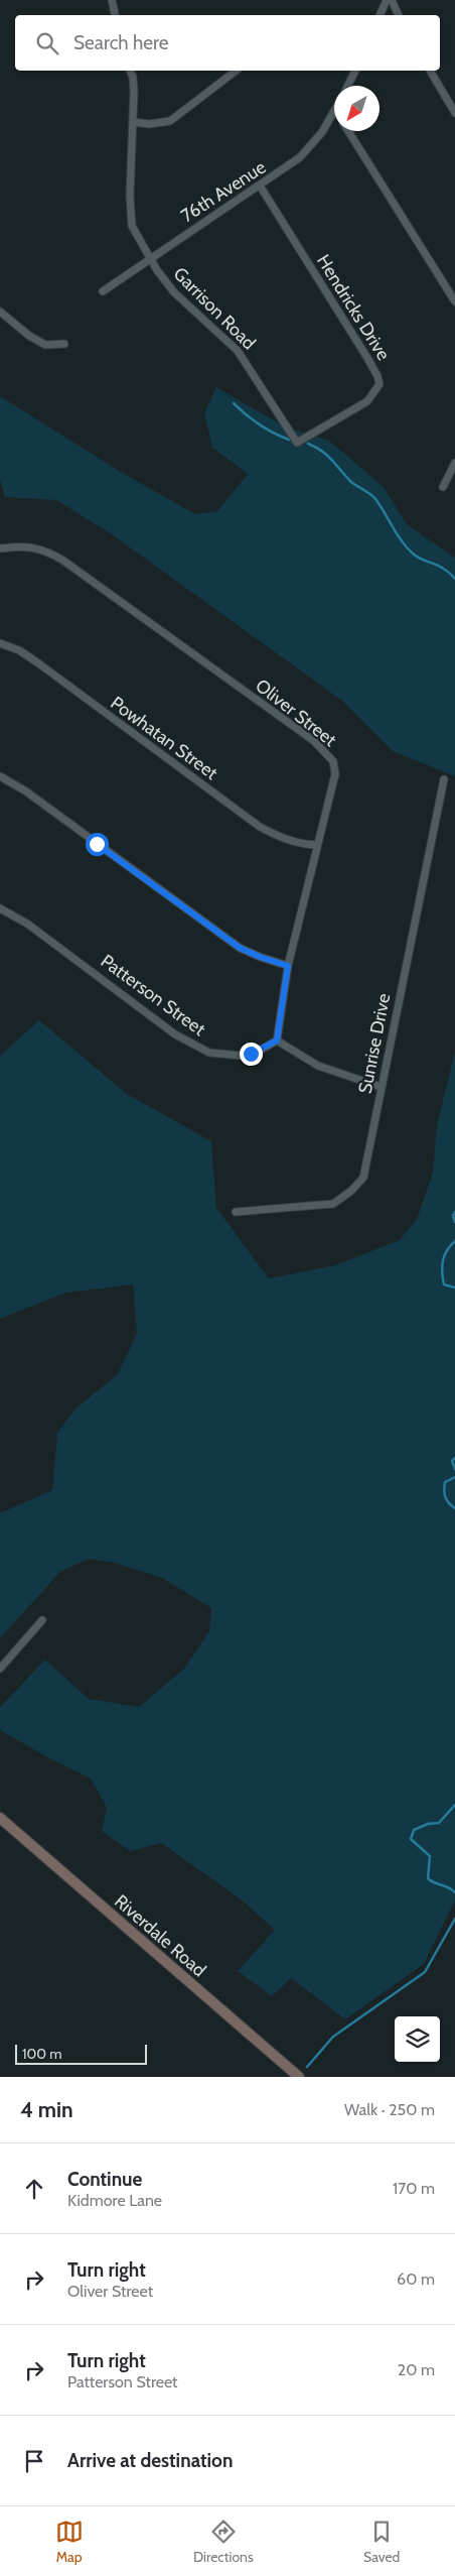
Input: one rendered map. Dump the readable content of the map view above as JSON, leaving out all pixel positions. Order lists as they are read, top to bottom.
{
  "streets": {
    "main road": ["Riverdale Road"],
    "street": [
      "76th Avenue",
      "Hendricks Drive",
      "Garrison Road",
      "Oliver Street",
      "Powhatan Street",
      "Patterson Street",
      "Sunrise Drive"
    ]
  },
  "crossings": [
    ["76th Avenue", "Hendricks Drive"],
    ["76th Avenue", "Garrison Road"],
    ["Hendricks Drive", "Garrison Road"],
    ["Oliver Street", "Powhatan Street"],
    ["Oliver Street", "Patterson Street"]
  ],
  "scale_bar": "100 m",
  "north": "bottom left",
  "page": {
    "search": "Search here",
    "scale": "100 m",
    "heading": ["4 min", "Walk · 250 m"],
    "list": [
      ["Continue", "Kidmore Lane", "170 m"],
      ["Turn right", "Oliver Street", "60 m"],
      ["Turn right", "Patterson Street", "20 m"],
      "Arrive at destination"
    ],
    "nav": ["Map", "Directions", "Saved"]
  }
}
